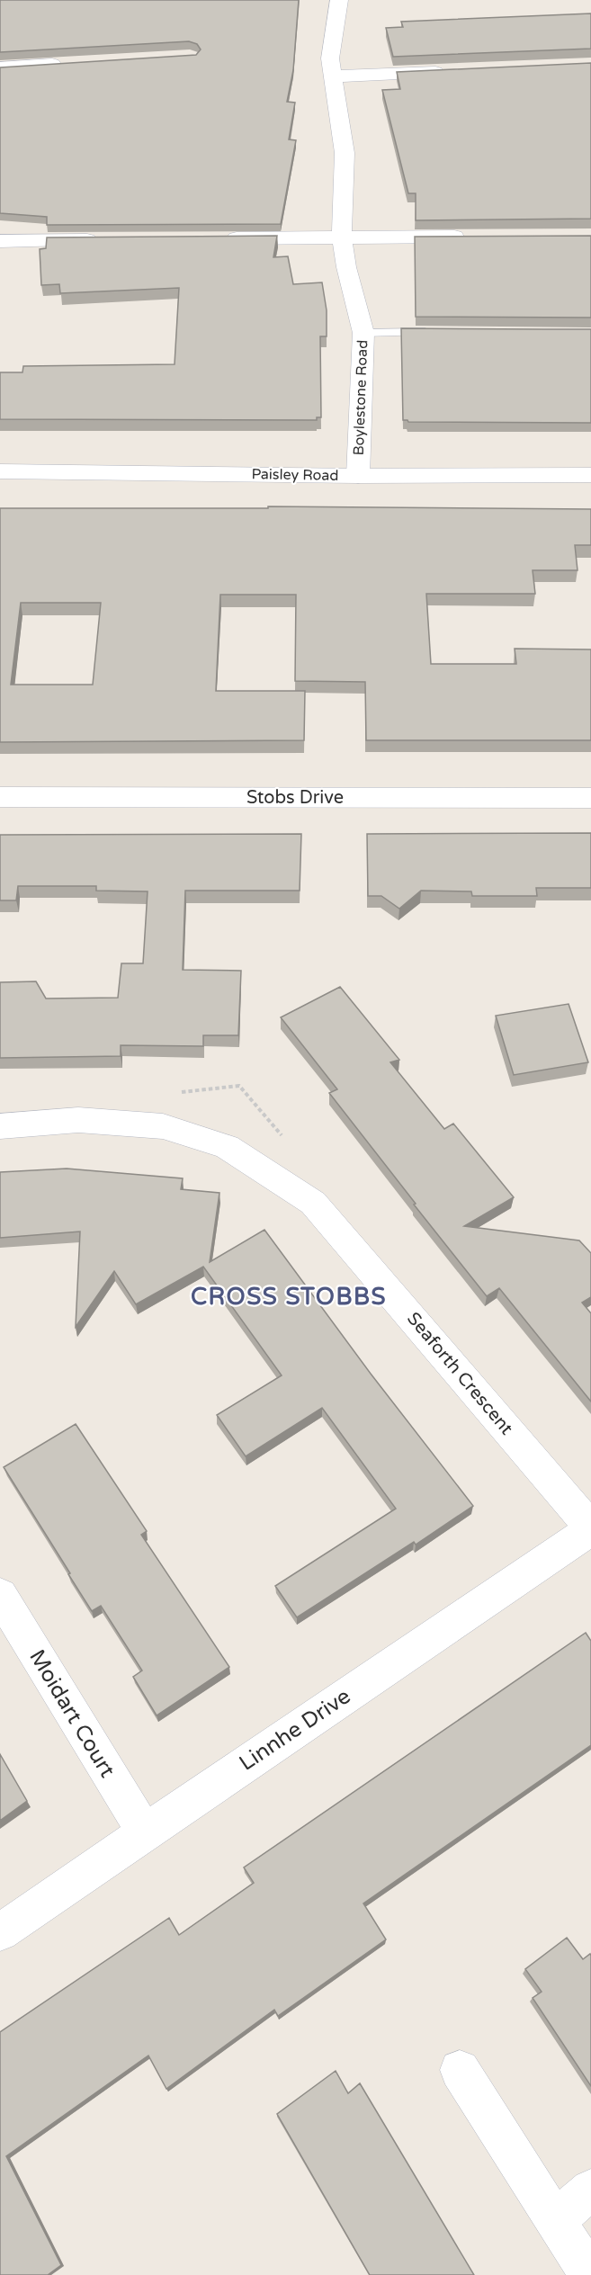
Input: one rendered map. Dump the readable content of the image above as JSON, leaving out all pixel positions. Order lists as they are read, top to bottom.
{
  "streets": {
    "street": [
      "Boylestone Road",
      "Paisley Road",
      "Stobs Drive",
      "Seaforth Crescent",
      "Moidart Court",
      "Linnhe Drive"
    ]
  },
  "crossings": [
    ["Boylestone Road", "Paisley Road"],
    ["Seaforth Crescent", "Linnhe Drive"],
    ["Moidart Court", "Linnhe Drive"]
  ],
  "districts": ["CROSS STOBBS"]
}
